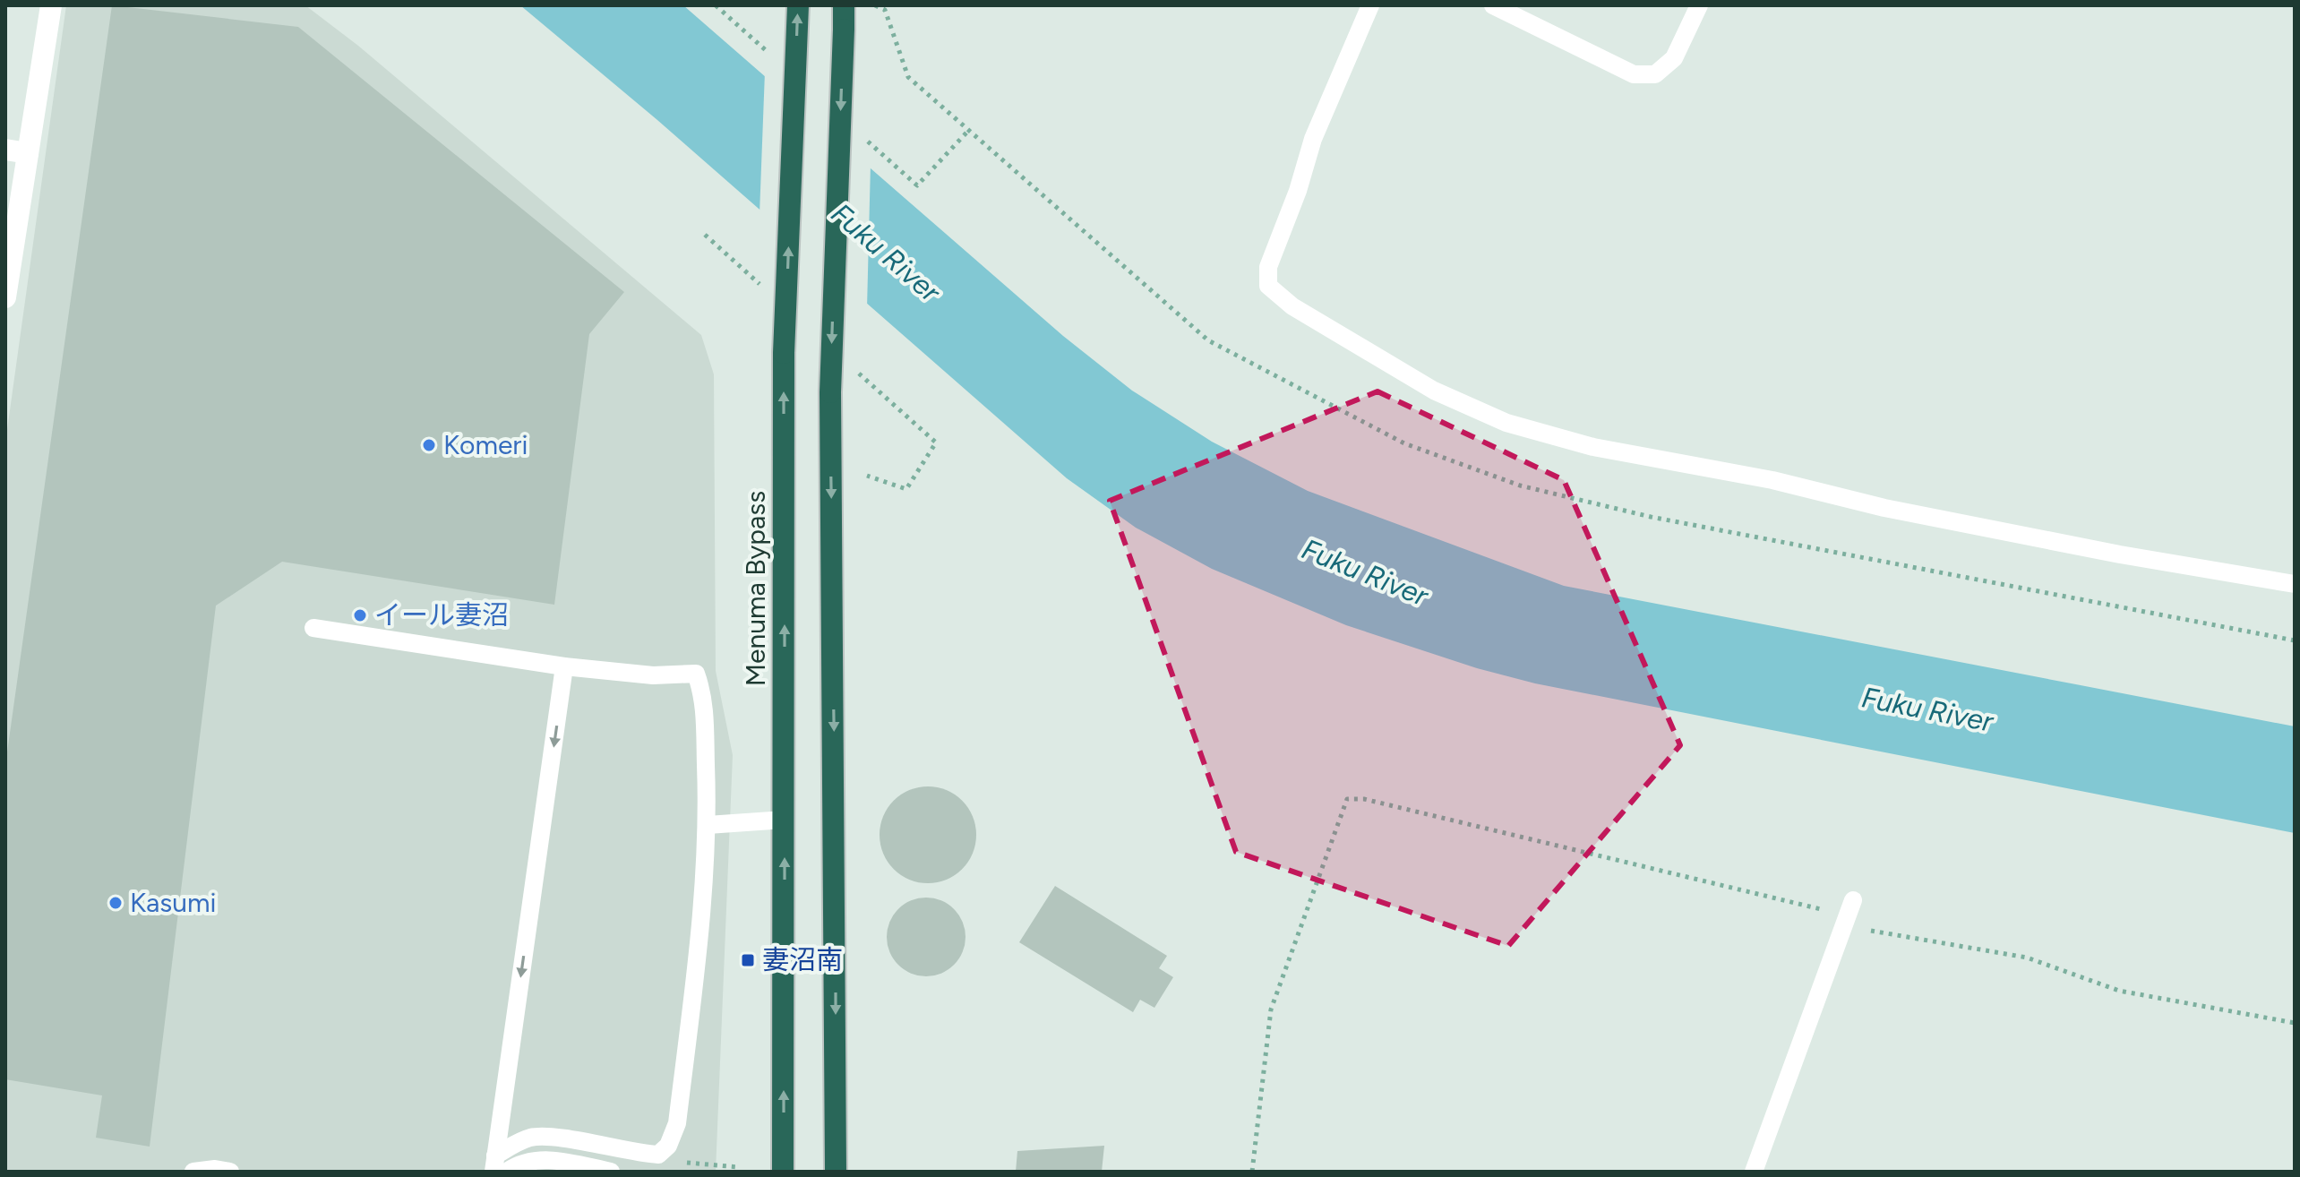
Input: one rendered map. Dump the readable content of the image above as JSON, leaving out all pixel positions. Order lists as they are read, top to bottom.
{
  "streets": {
    "highway": ["Menuma Bypass"]
  },
  "water": ["Fuku River"],
  "places": {
    "other": ["Komeri", "イール妻沼", "Kasumi"],
    "transit": ["妻沼南"]
  }
}
